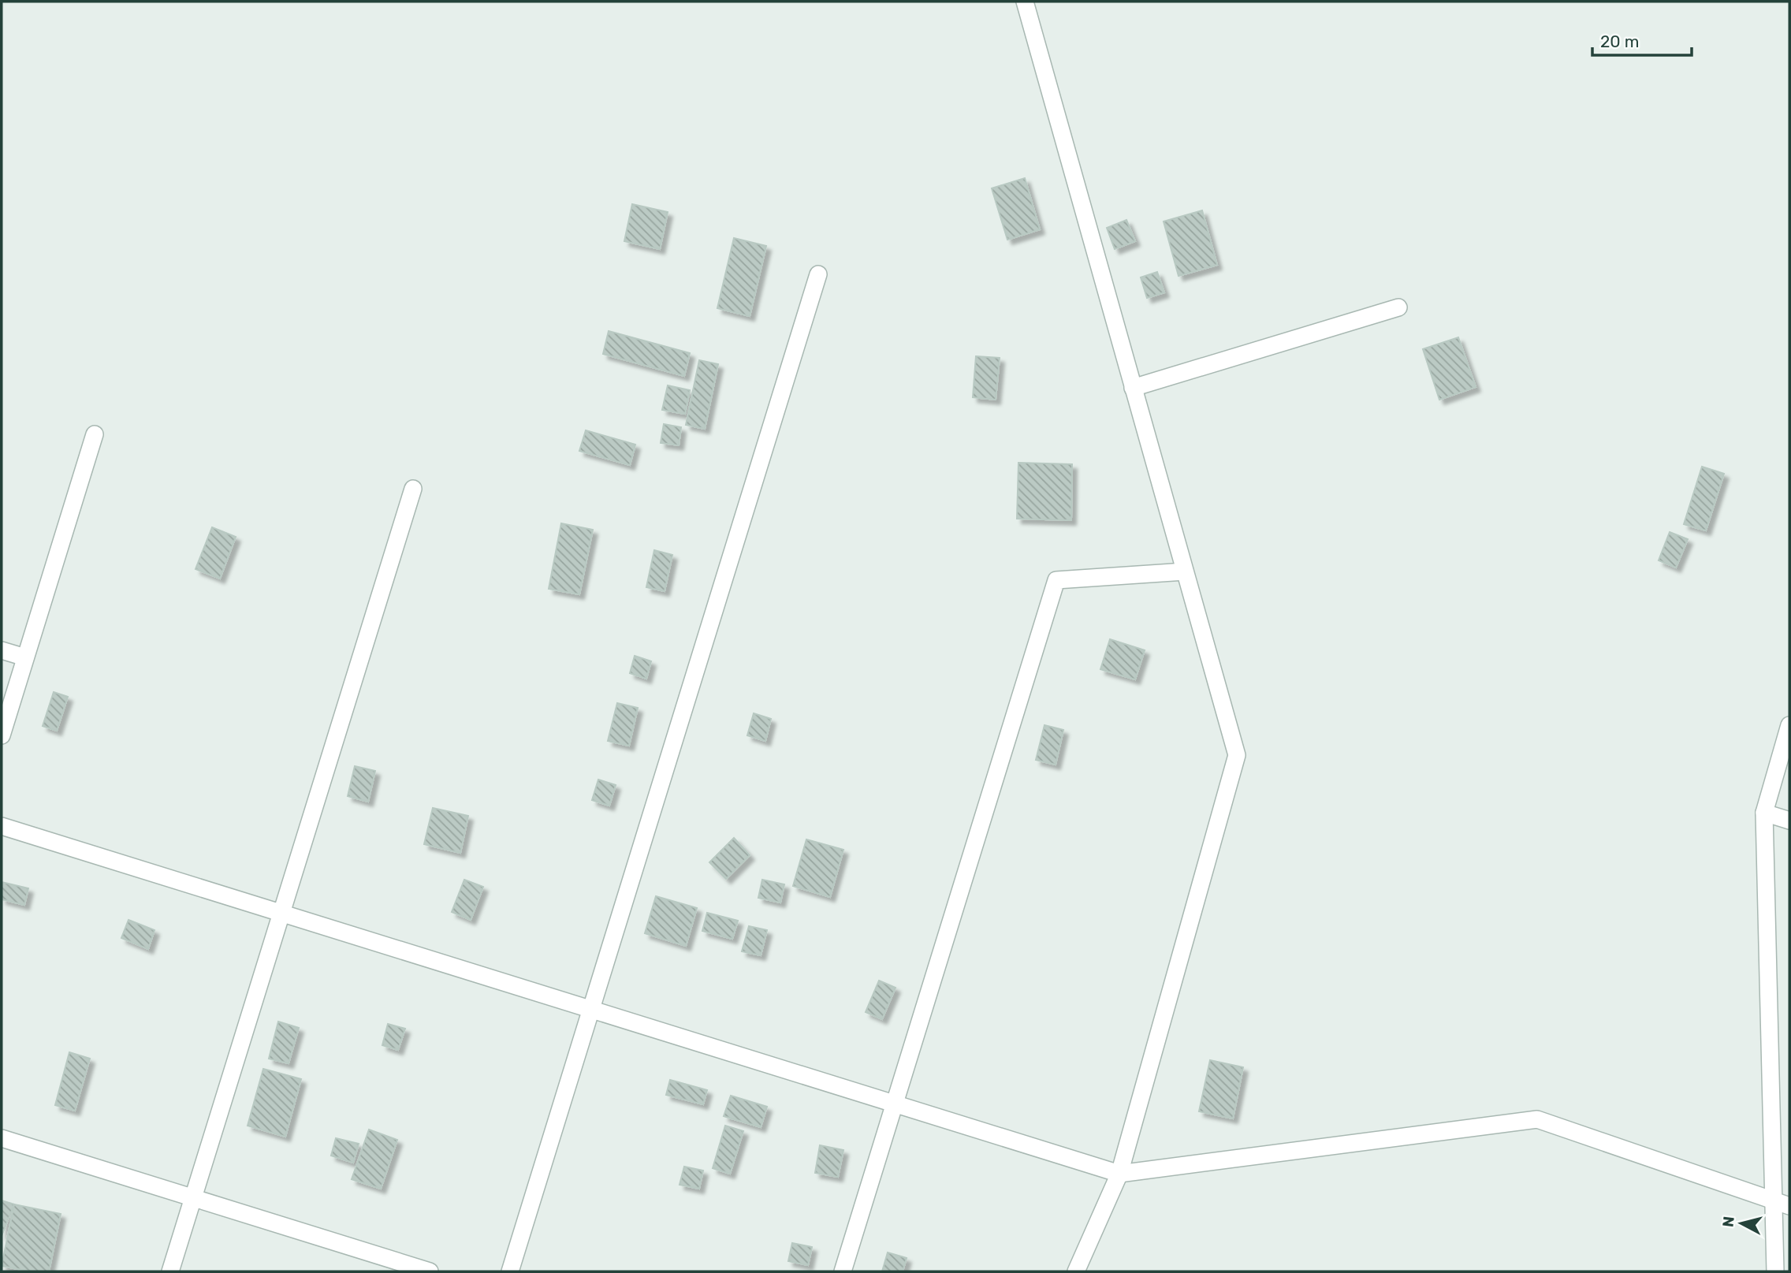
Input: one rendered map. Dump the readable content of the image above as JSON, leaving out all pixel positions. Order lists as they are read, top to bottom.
{
  "scale_bar": "20 m",
  "north": "left"
}
